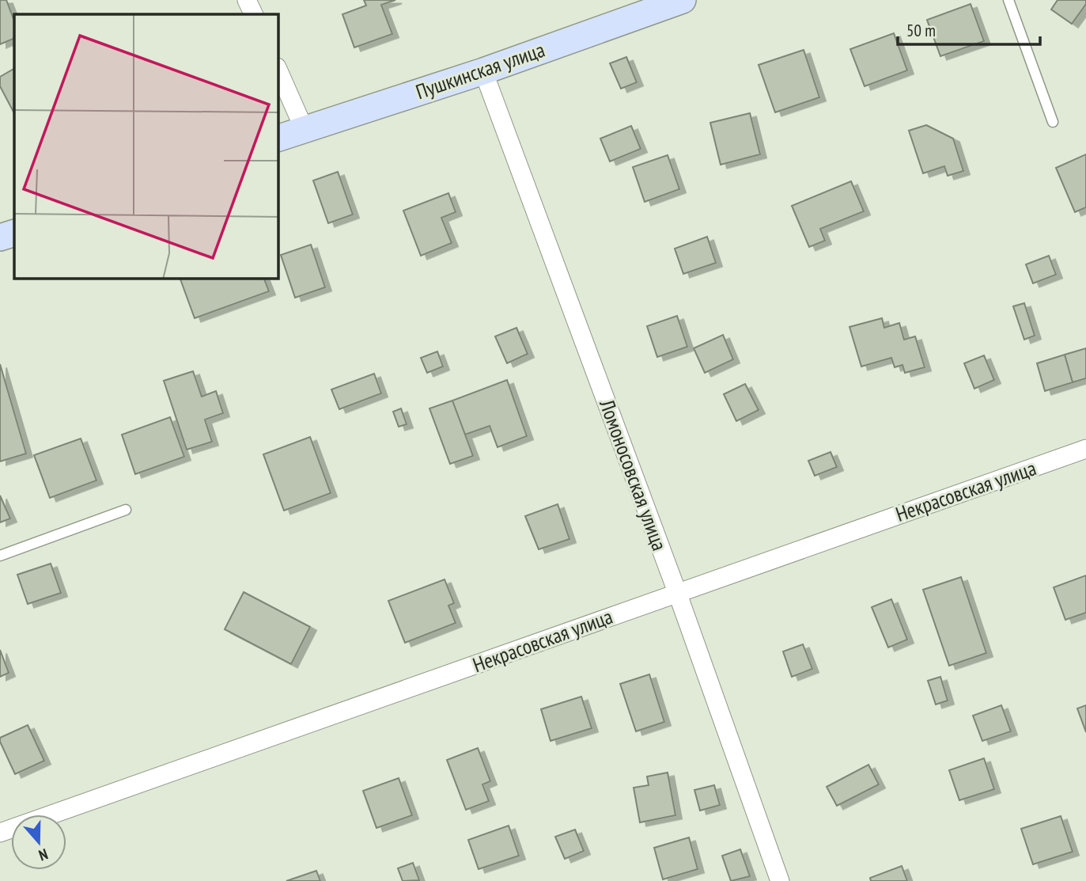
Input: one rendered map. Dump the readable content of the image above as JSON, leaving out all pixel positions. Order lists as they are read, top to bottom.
{
  "streets": {
    "street": ["Пушкинская улица", "Ломоносовская улица", "Некрасовская улица"]
  },
  "crossings": [
    ["Пушкинская улица", "Ломоносовская улица"],
    ["Ломоносовская улица", "Некрасовская улица"]
  ],
  "scale_bar": "50 m",
  "north": "bottom"
}
